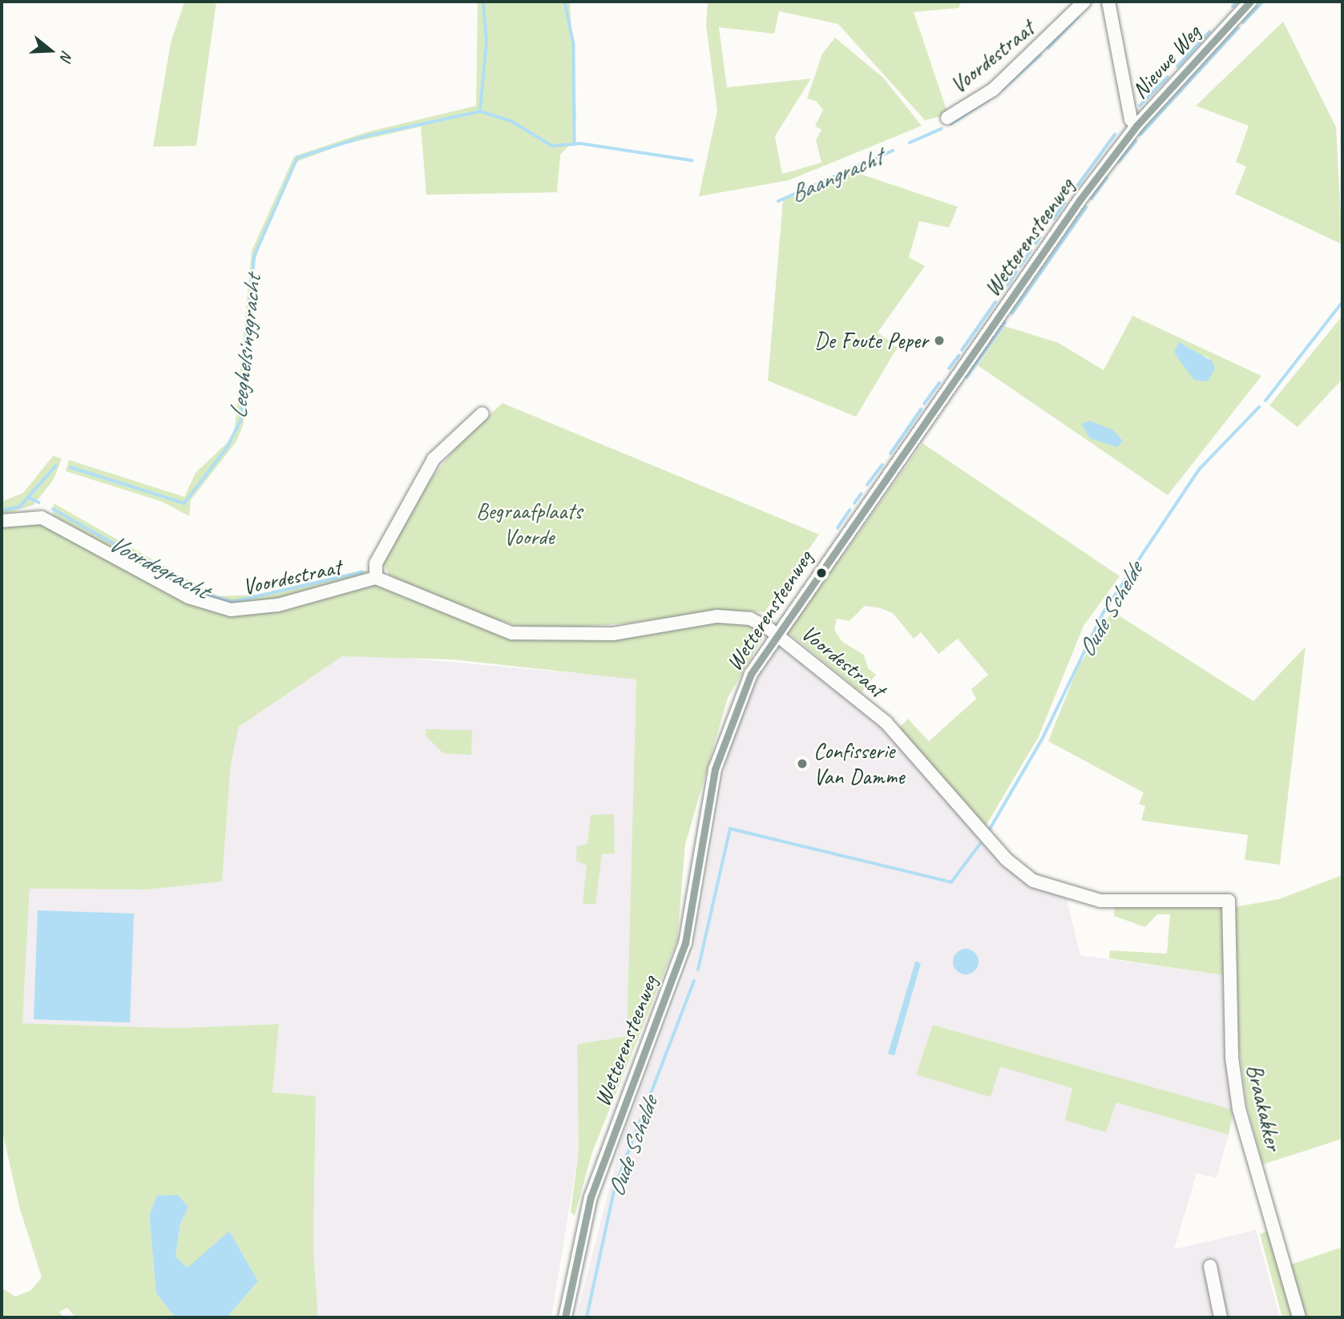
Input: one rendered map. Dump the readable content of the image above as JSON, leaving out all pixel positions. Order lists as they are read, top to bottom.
{
  "streets": {
    "street": [
      "Voordestraat",
      "Nieuwe Weg",
      "Wetterensteenweg",
      "Braakakker"
    ]
  },
  "crossings": [
    ["Voordestraat", "Wetterensteenweg"],
    ["Voordestraat", "Braakakker"],
    ["Nieuwe Weg", "Wetterensteenweg"]
  ],
  "water": [
    "Baangracht",
    "Leeghelsinggracht",
    "Voordegracht",
    "Oude Schelde"
  ],
  "parks": ["Begraafplaats Voorde"],
  "places": ["De Foute Peper", "Confisserie Van Damme"],
  "north": "right"
}
